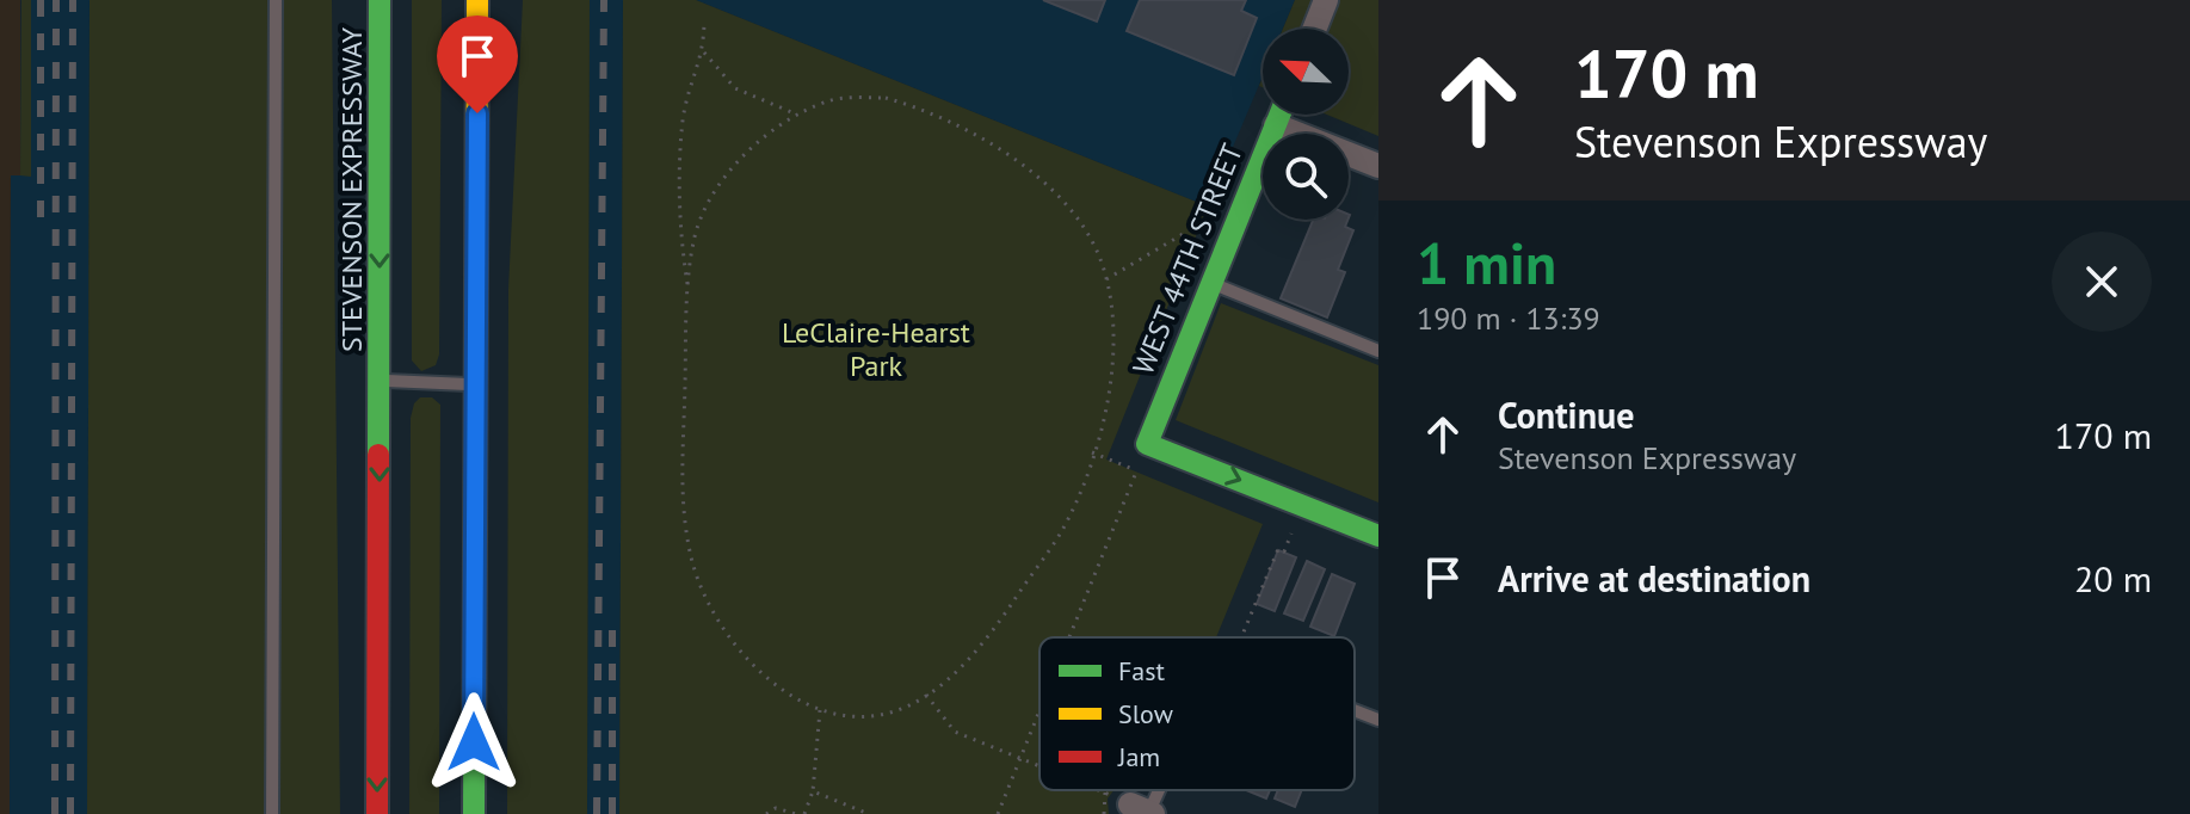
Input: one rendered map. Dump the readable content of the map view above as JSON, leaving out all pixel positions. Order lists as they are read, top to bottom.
{
  "streets": {
    "main road": ["STEVENSON EXPRESSWAY", "WEST 44TH STREET"]
  },
  "parks": ["LeClaire-Hearst Park"],
  "legend": ["Fast", "Slow", "Jam"],
  "north": "top left",
  "page": {
    "turn": ["170 m", "Stevenson Expressway"],
    "heading": ["1 min", "190 m · 13:39"],
    "list": [
      {
        "name": "Continue",
        "note": "Stevenson Expressway",
        "value": "170 m"
      },
      {
        "name": "Arrive at destination",
        "value": "20 m"
      }
    ]
  }
}
